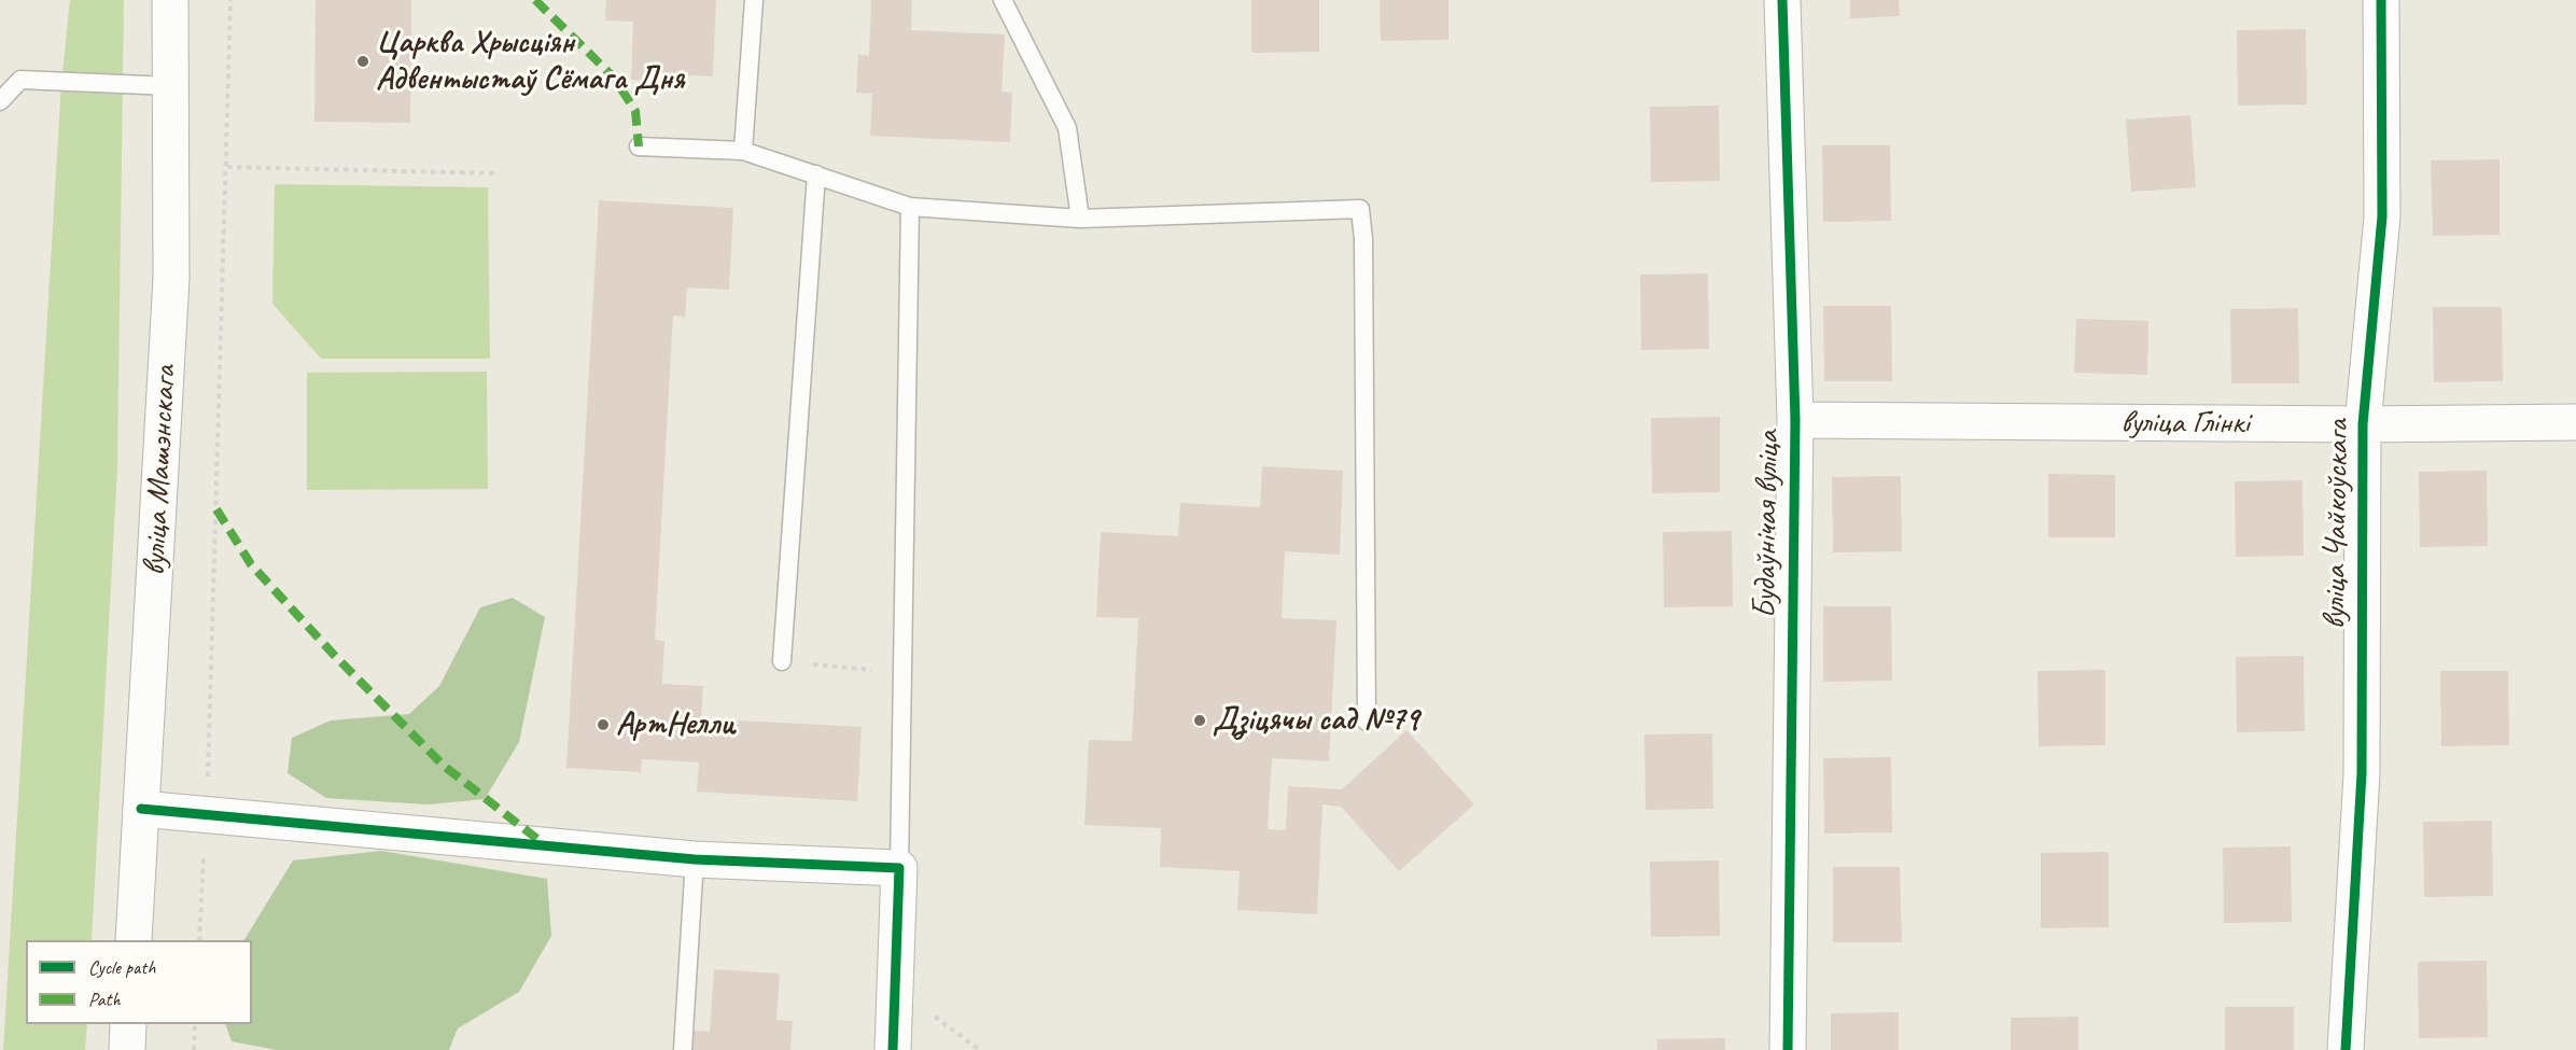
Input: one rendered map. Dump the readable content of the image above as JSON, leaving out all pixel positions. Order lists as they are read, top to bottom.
{
  "streets": {
    "street": [
      "вуліца Глінкі",
      "вуліца Машэнскага",
      "Будаўнічая вуліца",
      "вуліца Чайкоўскага"
    ]
  },
  "crossings": [
    ["вуліца Глінкі", "Будаўнічая вуліца"],
    ["вуліца Глінкі", "вуліца Чайкоўскага"]
  ],
  "places": ["Царква Хрысціян Адвентыстаў Сёмага Дня", "Дзіцячы сад №79", "АртНелли"],
  "legend": ["Cycle path", "Path"]
}
